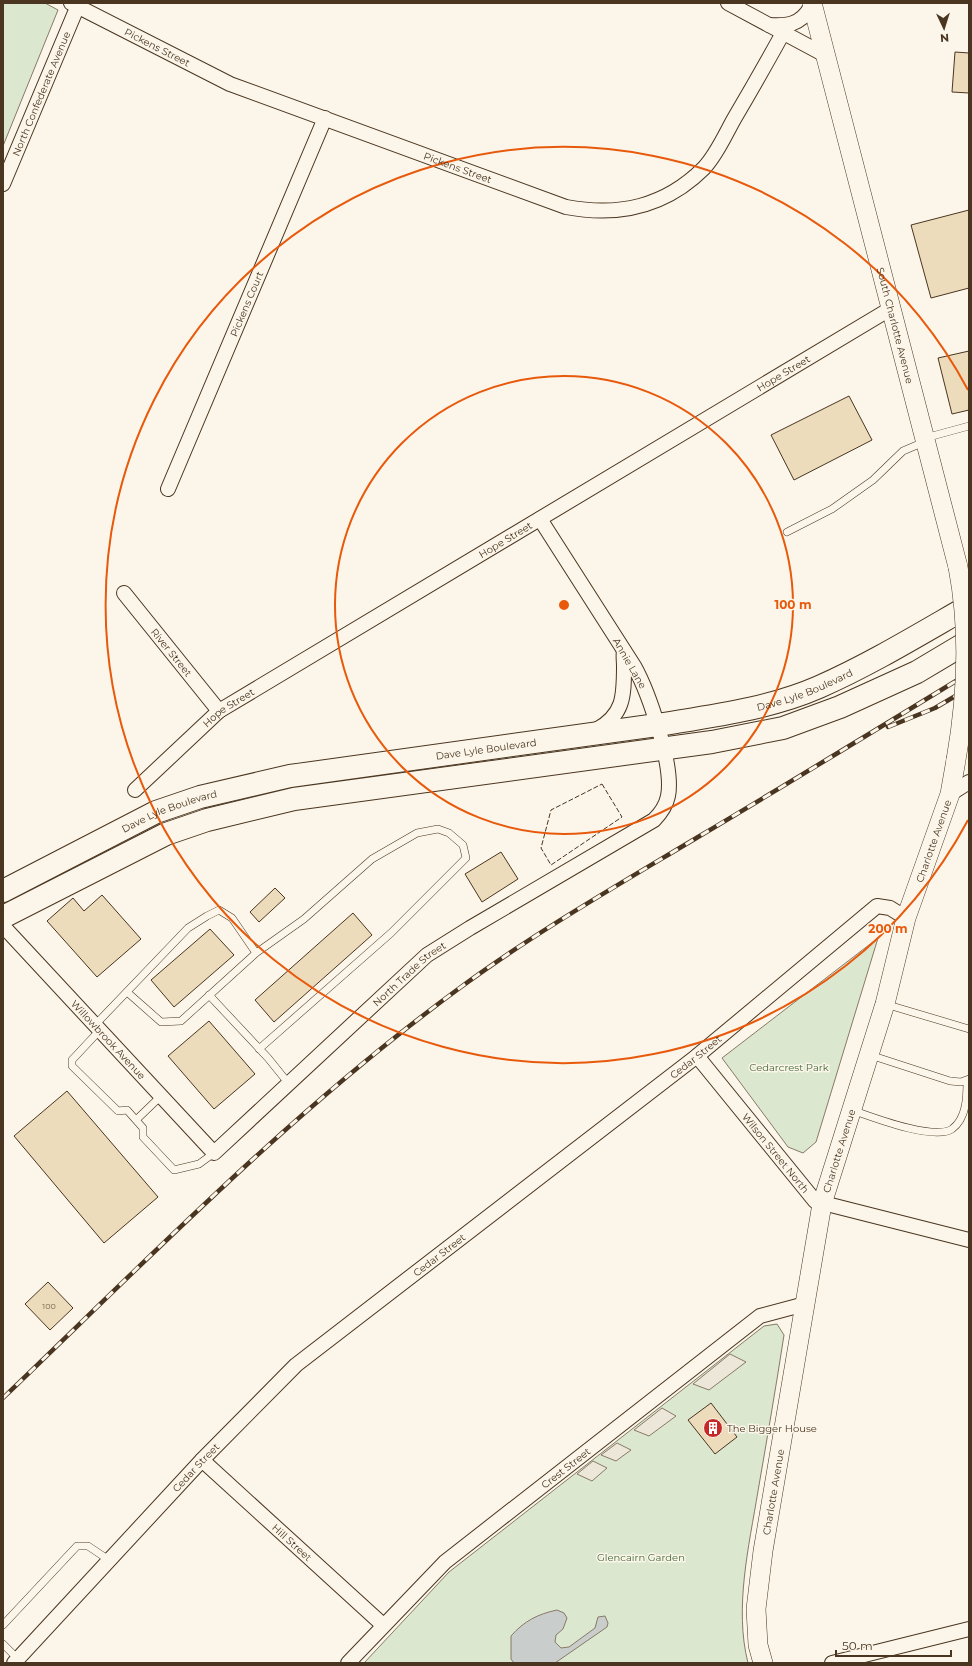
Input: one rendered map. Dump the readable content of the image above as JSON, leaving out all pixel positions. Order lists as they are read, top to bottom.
{
  "streets": {
    "main road": ["Dave Lyle Boulevard"],
    "street": [
      "Pickens Street",
      "North Confederate Avenue",
      "Pickens Court",
      "South Charlotte Avenue",
      "Hope Street",
      "River Street",
      "Annie Lane",
      "Charlotte Avenue",
      "North Trade Street",
      "Willowbrook Avenue",
      "Cedar Street",
      "Wilson Street North",
      "Crest Street",
      "Hill Street"
    ]
  },
  "crossings": [
    ["Pickens Street", "North Confederate Avenue"],
    ["Pickens Street", "Pickens Court"],
    ["South Charlotte Avenue", "Hope Street"],
    ["South Charlotte Avenue", "Dave Lyle Boulevard"],
    ["South Charlotte Avenue", "Charlotte Avenue"],
    ["Hope Street", "River Street"],
    ["Hope Street", "Annie Lane"],
    ["Annie Lane", "Dave Lyle Boulevard"],
    ["Annie Lane", "North Trade Street"],
    ["Dave Lyle Boulevard", "Charlotte Avenue"],
    ["Charlotte Avenue", "Cedar Street"],
    ["Charlotte Avenue", "Wilson Street North"],
    ["Charlotte Avenue", "Crest Street"],
    ["North Trade Street", "Willowbrook Avenue"],
    ["Cedar Street", "Wilson Street North"],
    ["Cedar Street", "Hill Street"],
    ["Crest Street", "Hill Street"]
  ],
  "parks": ["Cedarcrest Park", "Glencairn Garden"],
  "places": {
    "building": ["The Bigger House"]
  },
  "house_numbers": ["100"],
  "scale_bar": "50 m",
  "north": "bottom",
  "rings": ["100 m", "200 m"]
}
